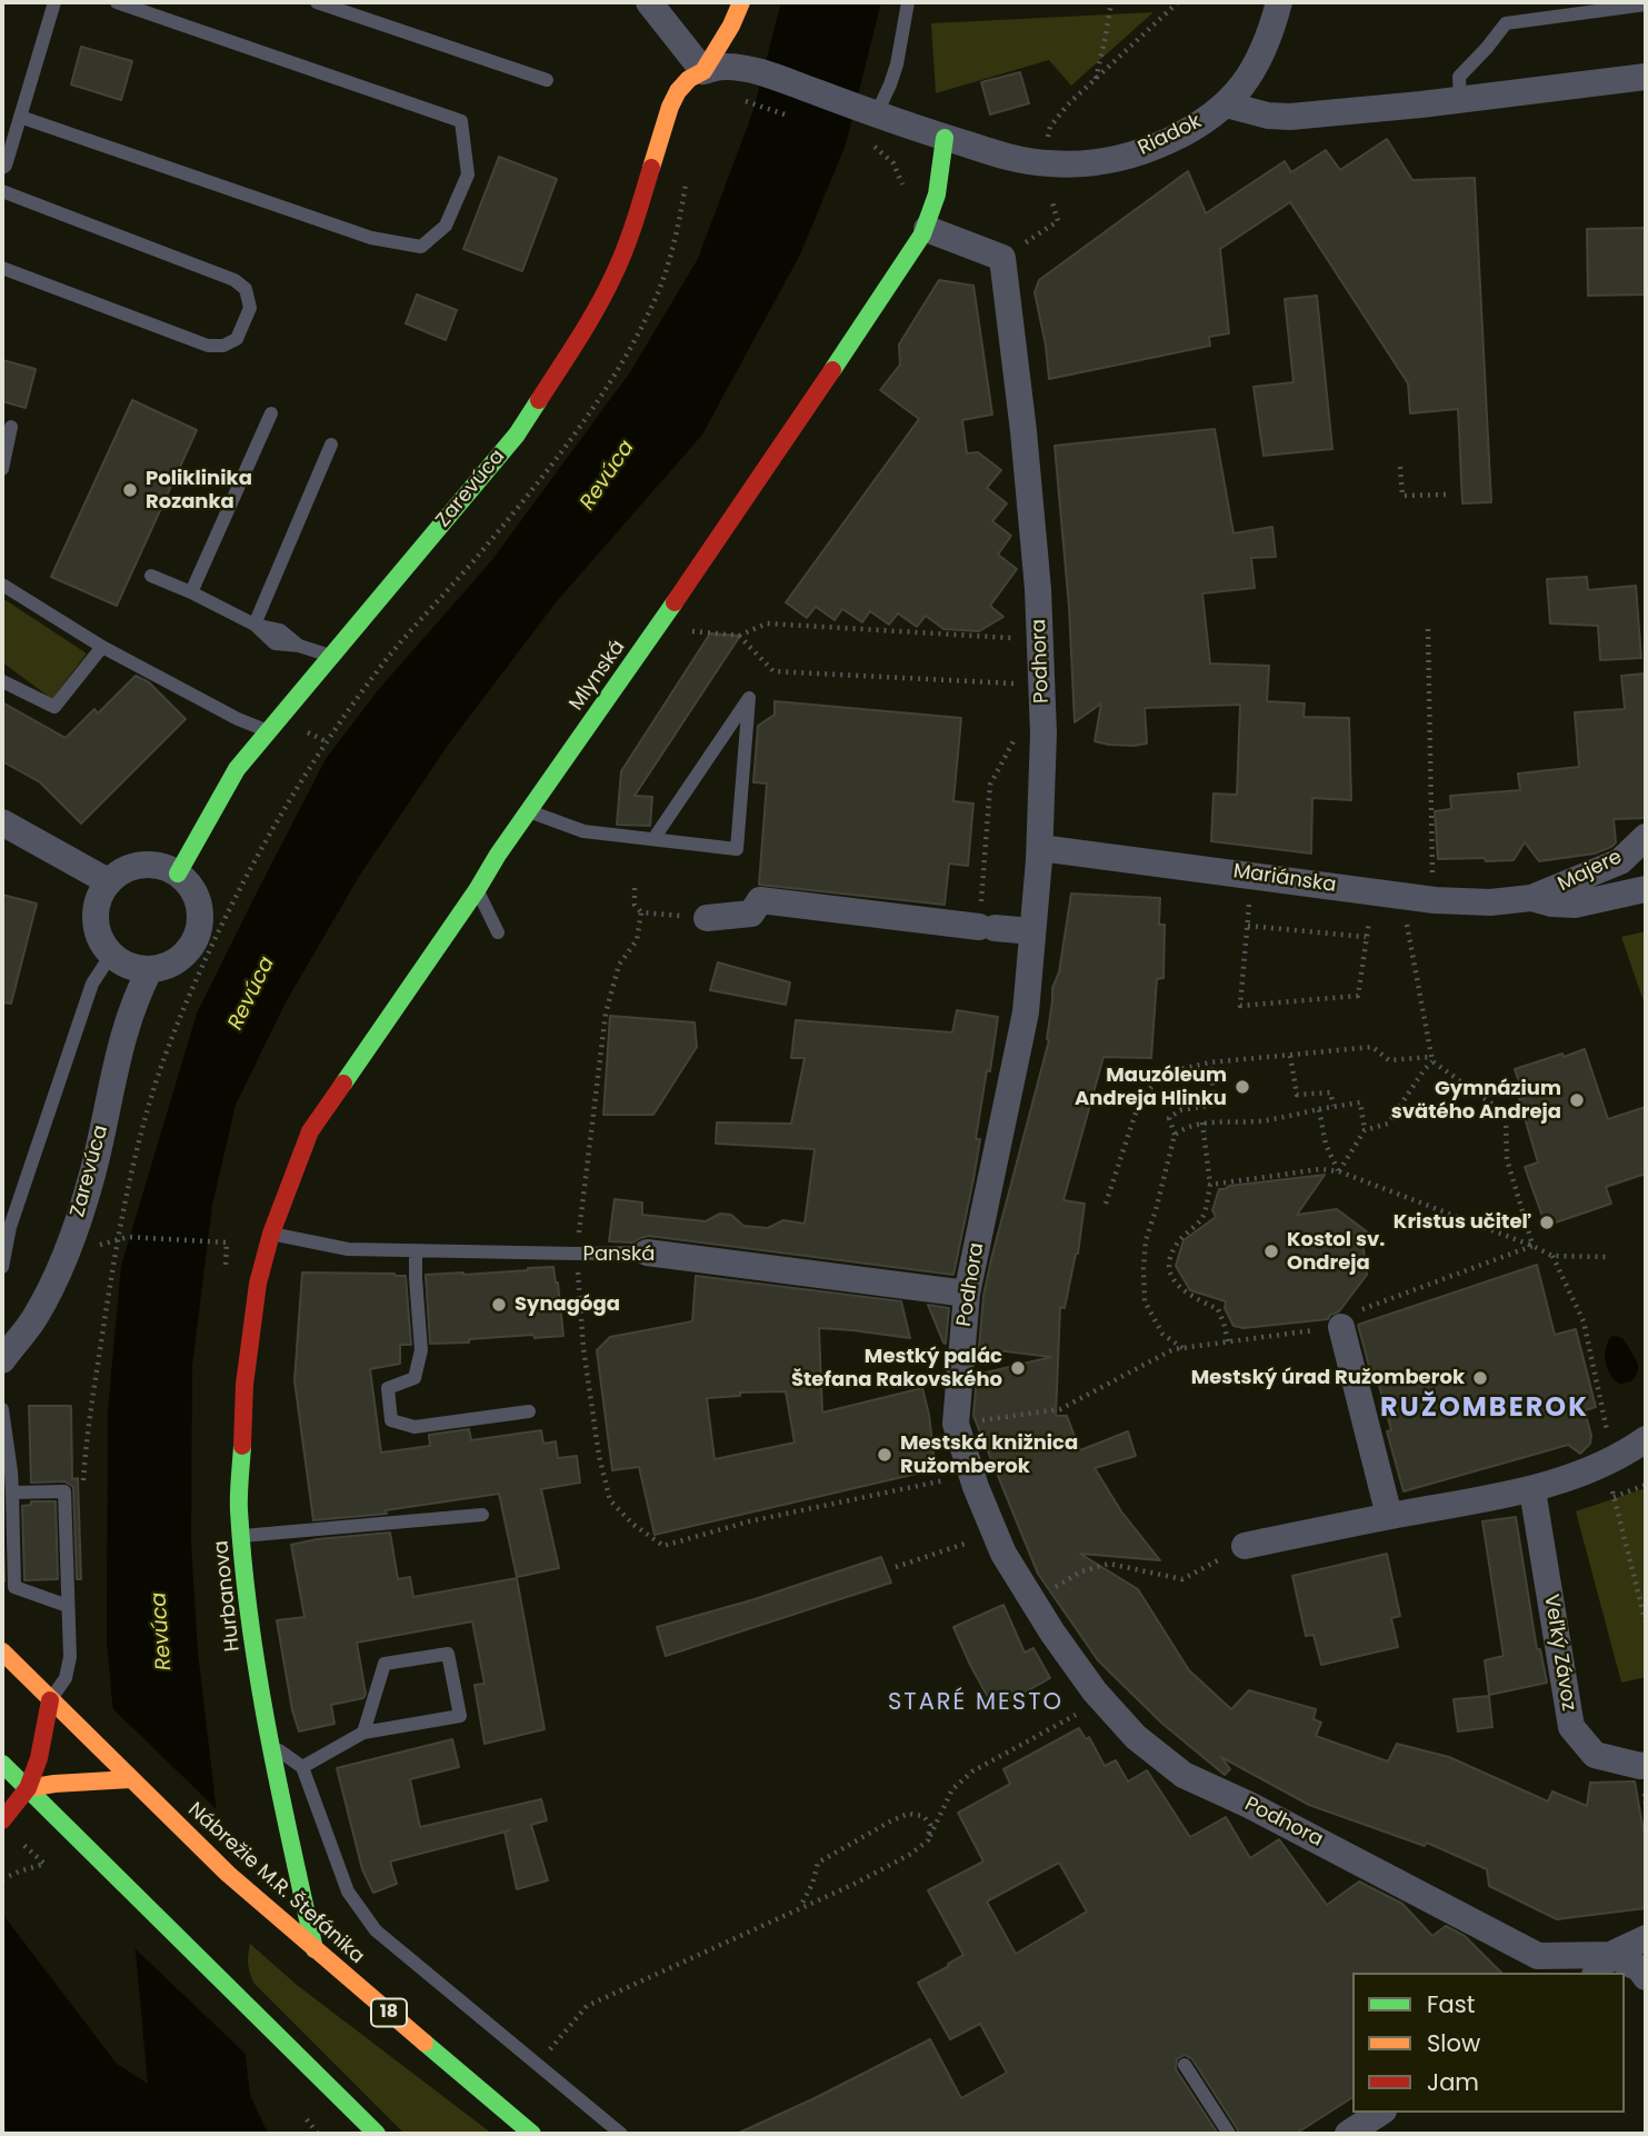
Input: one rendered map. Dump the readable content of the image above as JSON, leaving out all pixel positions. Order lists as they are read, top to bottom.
{
  "streets": {
    "street": [
      "Riadok",
      "Zarevúca",
      "Podhora",
      "Mlynská",
      "Majere",
      "Mariánska",
      "Panská",
      "Hurbanova",
      "Veľký Závoz",
      "Nábrežie M.R. Štefánika",
      "18"
    ]
  },
  "crossings": [
    ["Riadok", "Zarevúca"],
    ["Riadok", "Mlynská"],
    ["Podhora", "Mariánska"],
    ["Podhora", "Panská"],
    ["Mlynská", "Panská"],
    ["Mlynská", "Hurbanova"],
    ["Majere", "Mariánska"],
    ["Panská", "Hurbanova"],
    ["Hurbanova", "Nábrežie M.R. Štefánika"]
  ],
  "districts": ["RUŽOMBEROK", "STARÉ MESTO"],
  "water": ["Revúca"],
  "places": [
    "Poliklinika Rozanka",
    "Mauzóleum Andreja Hlinku",
    "Gymnázium svätého Andreja",
    "Kristus učiteľ",
    "Kostol sv. Ondreja",
    "Synagóga",
    "Mestký palác Štefana Rakovského",
    "Mestský úrad Ružomberok",
    "Mestská knižnica Ružomberok"
  ],
  "legend": ["Fast", "Slow", "Jam"]
}
